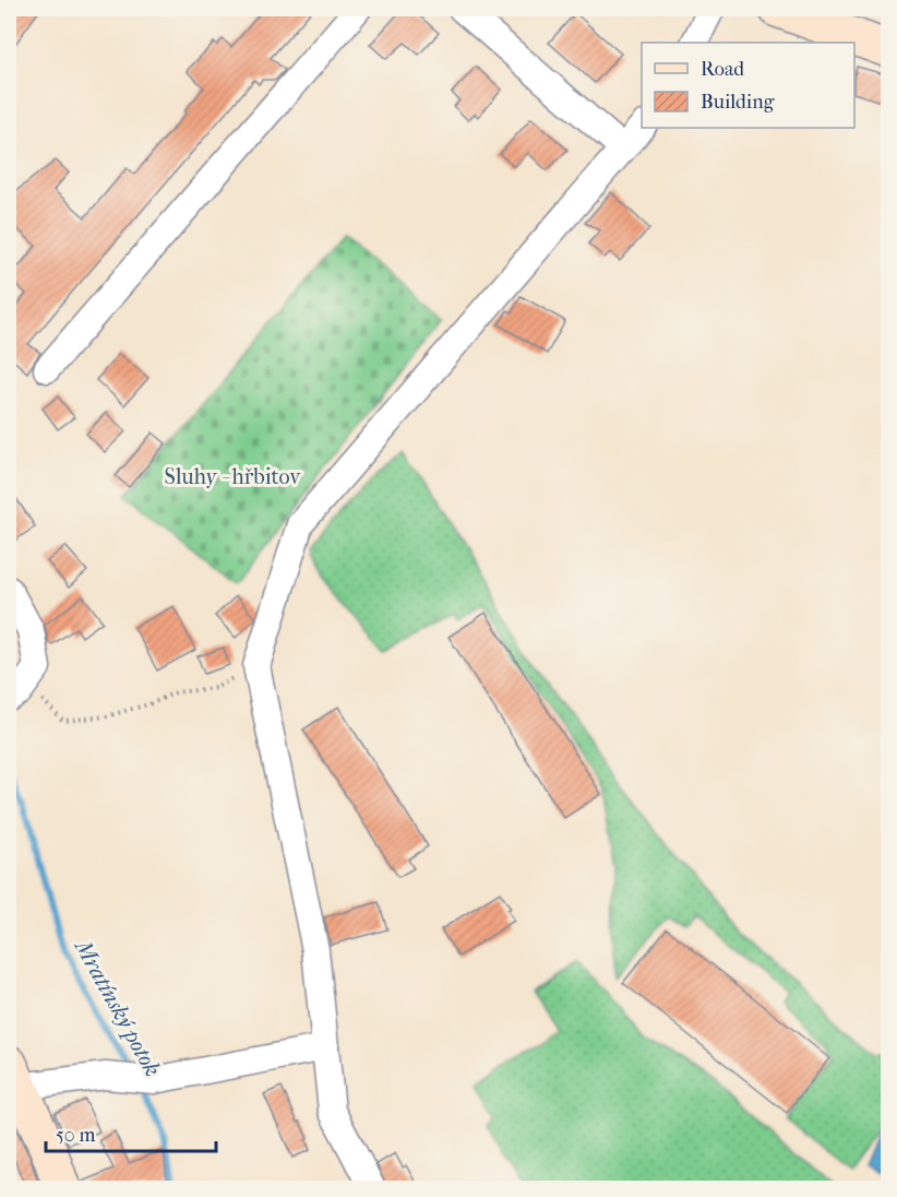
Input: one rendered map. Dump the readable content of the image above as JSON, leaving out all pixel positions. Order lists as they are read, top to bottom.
{
  "water": ["Mratínský potok"],
  "parks": ["Sluhy - hřbitov"],
  "legend": ["Road", "Building"],
  "scale_bar": "50 m"
}
